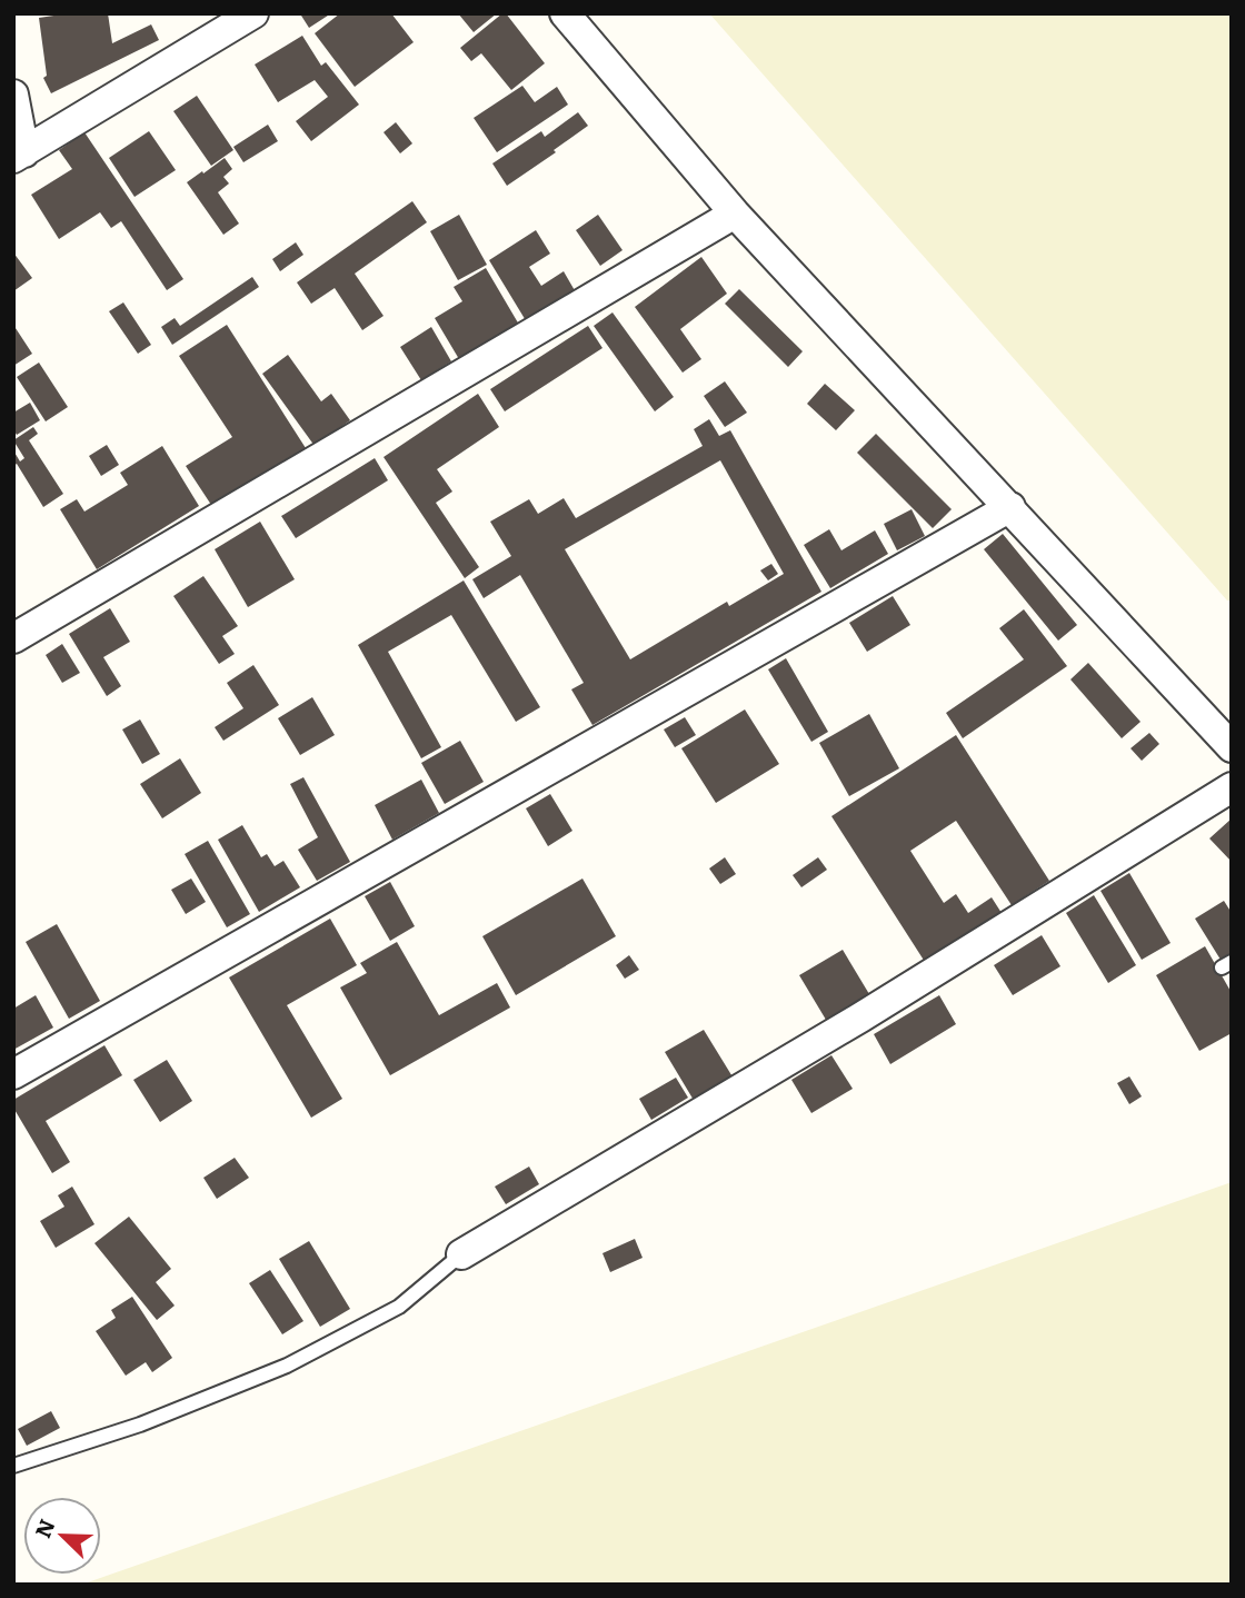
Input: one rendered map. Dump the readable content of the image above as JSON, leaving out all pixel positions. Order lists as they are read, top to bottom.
{
  "north": "top left"
}
